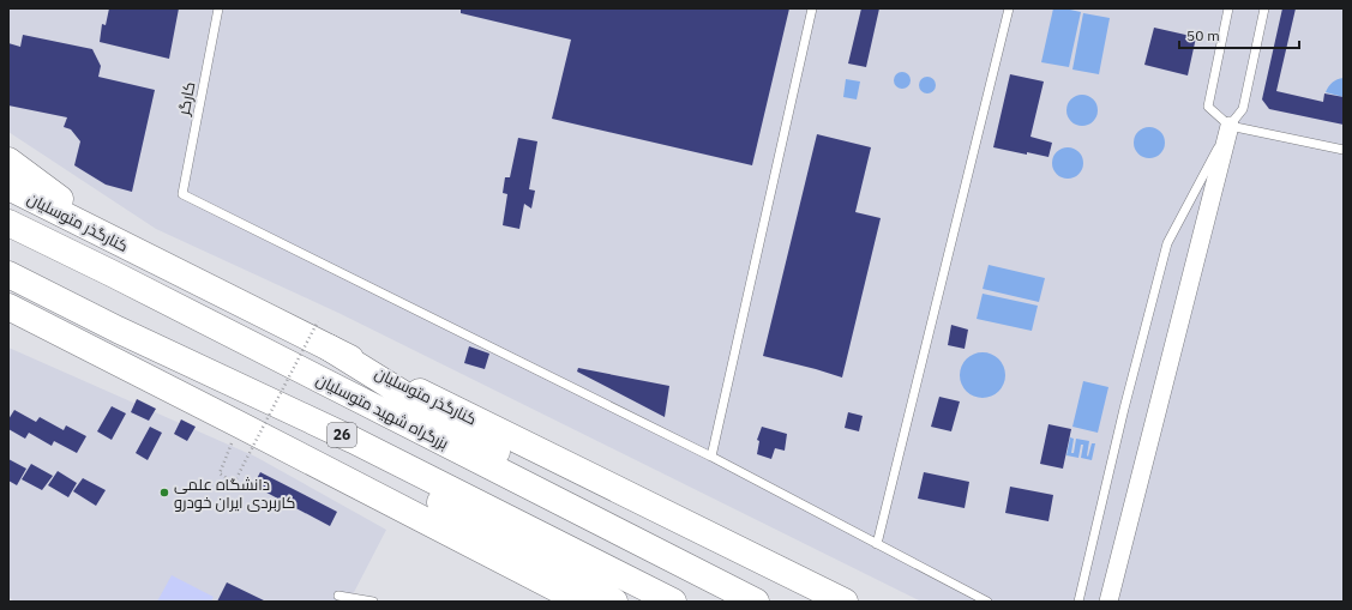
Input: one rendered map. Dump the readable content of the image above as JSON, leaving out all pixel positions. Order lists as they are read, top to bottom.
{
  "streets": {
    "main road": ["کنارگذر متوسلیان", "بزرگراه شهید متوسلیان", "26"],
    "lane": ["کارگر"]
  },
  "places": ["دانشگاه علمی کاربردی ایران خودرو"],
  "scale_bar": "50 m"
}
